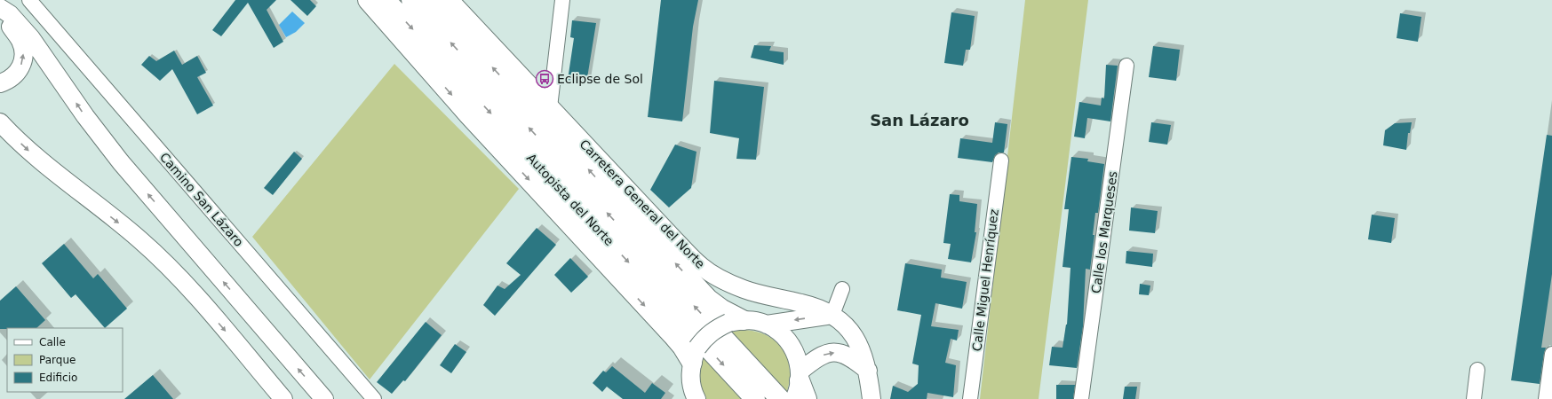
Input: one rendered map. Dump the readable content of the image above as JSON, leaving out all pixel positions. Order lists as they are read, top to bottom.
{
  "streets": {
    "highway": ["Autopista del Norte"],
    "main road": ["Carretera General del Norte"],
    "street": ["Camino San Lázaro", "Calle los Marqueses", "Calle Miguel Henríquez"]
  },
  "districts": ["San Lázaro"],
  "places": {
    "bus stop": ["Eclipse de Sol"]
  },
  "legend": ["Calle", "Parque", "Edificio"]
}
